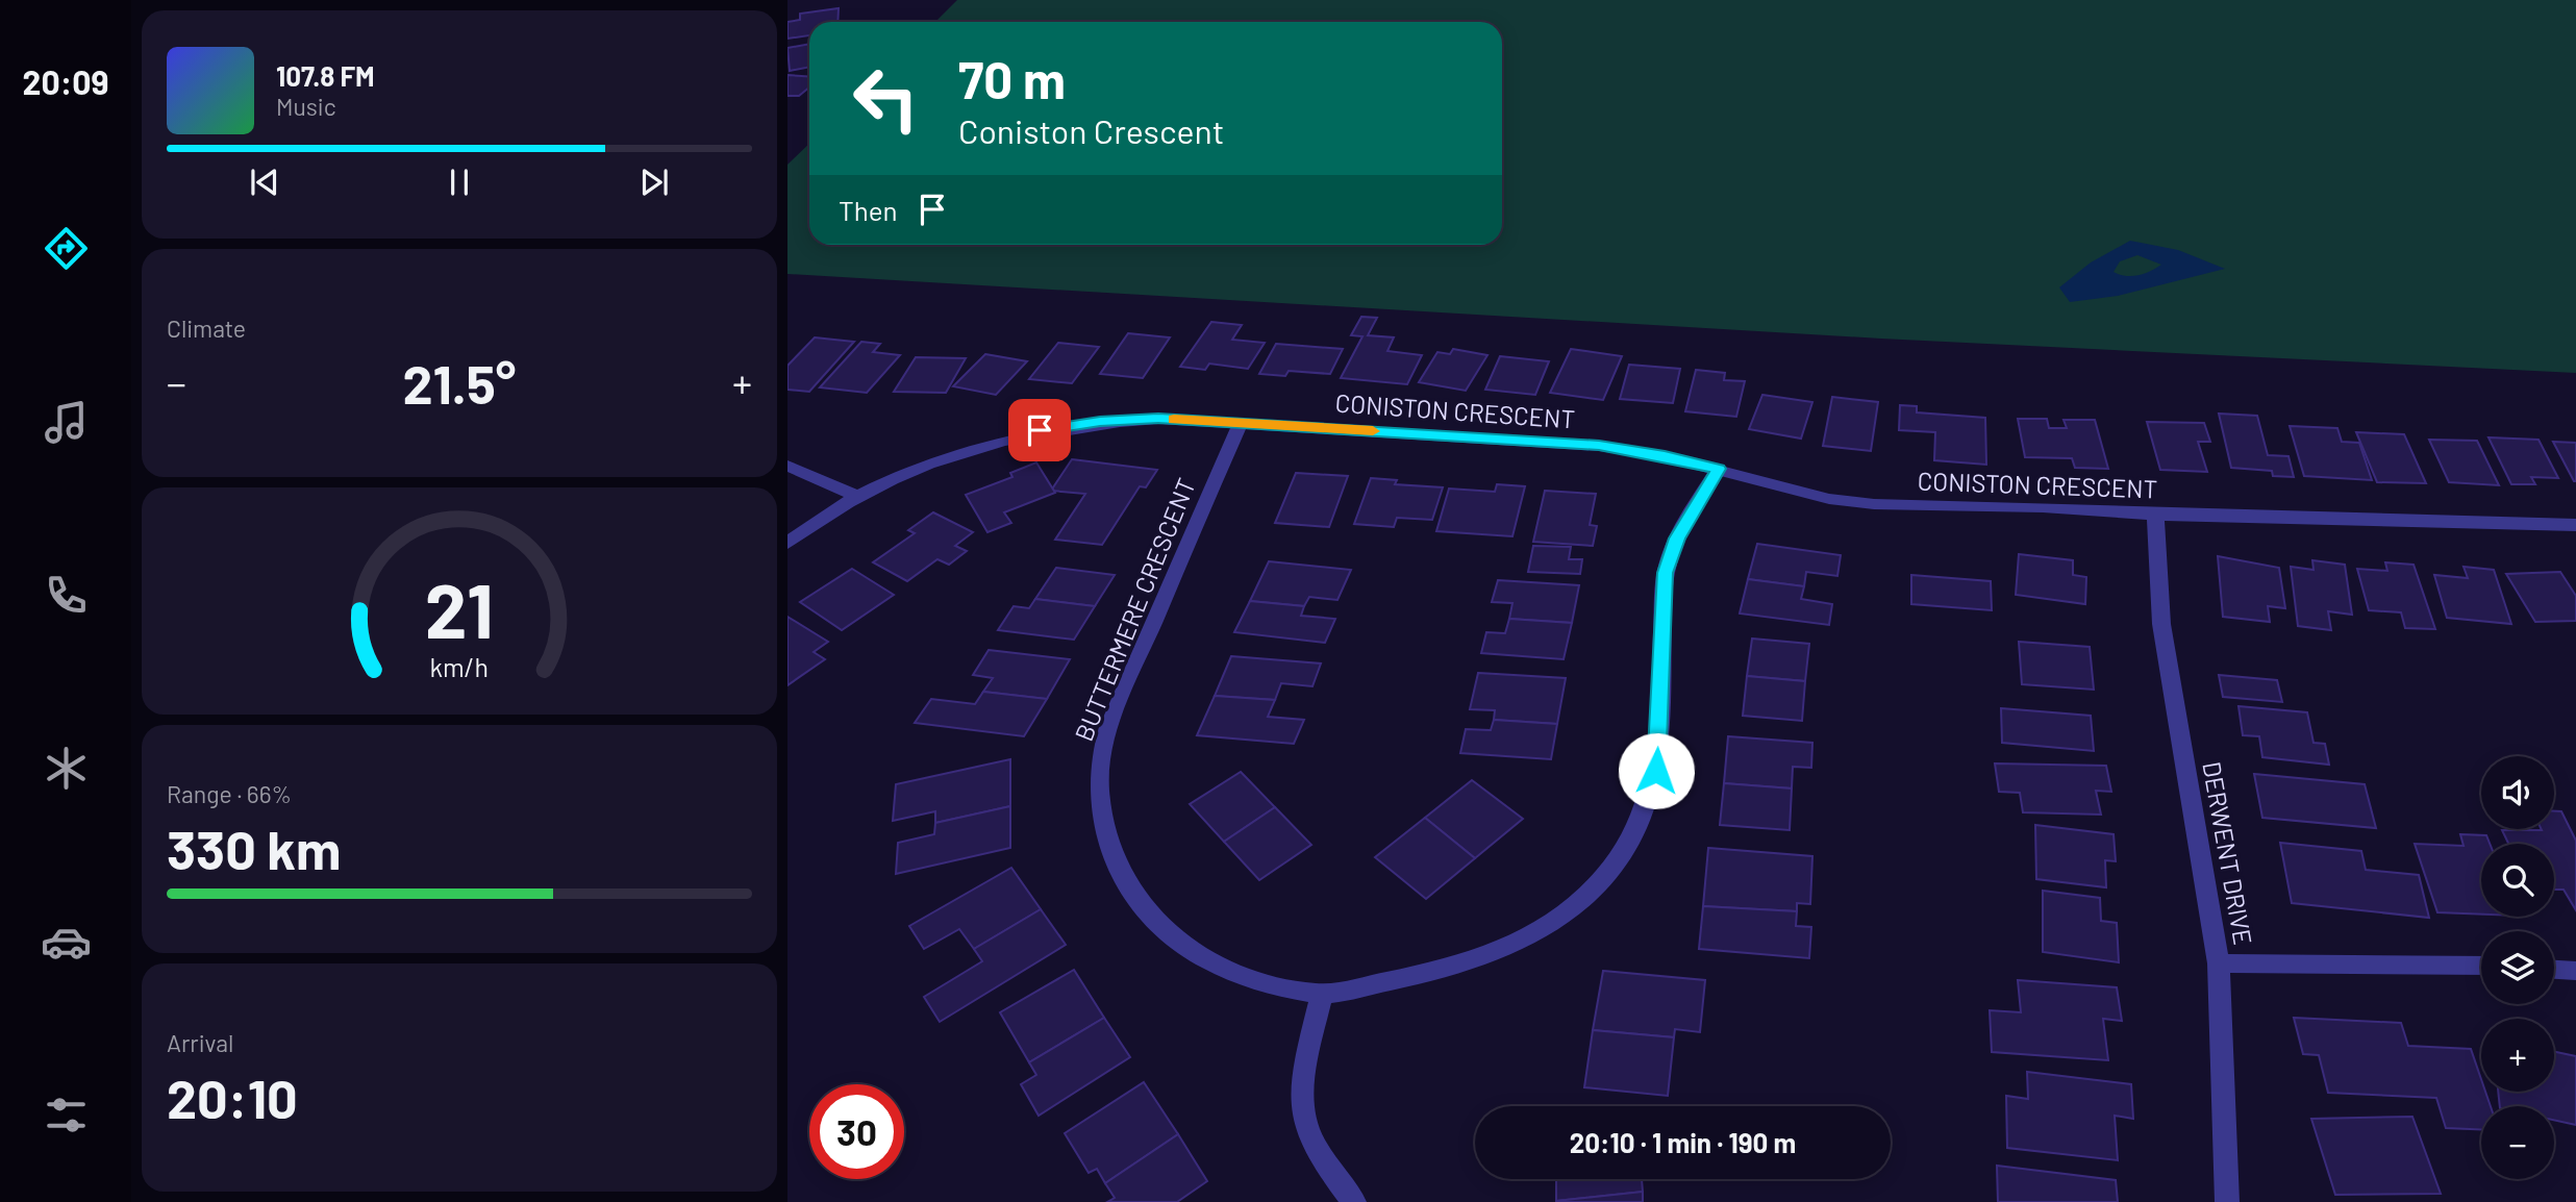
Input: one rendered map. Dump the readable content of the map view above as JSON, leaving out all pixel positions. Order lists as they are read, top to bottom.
{
  "streets": {
    "street": ["CONISTON CRESCENT", "BUTTERMERE CRESCENT", "DERWENT DRIVE"]
  },
  "crossings": [
    ["CONISTON CRESCENT", "BUTTERMERE CRESCENT"],
    ["CONISTON CRESCENT", "DERWENT DRIVE"]
  ],
  "page": {
    "tabs": "20:09",
    "turn": ["70 m", "Coniston Crescent"],
    "song": ["107.8 FM", "Music"],
    "then": "Then",
    "tile": [
      "Climate",
      ["Range · 66%", "330 km"],
      ["Arrival", "20:10"]
    ],
    "heat": ["−", "21.5°", "+"],
    "map_buttons": ["+", "−"],
    "limit": "30",
    "trip": "20:10 · 1 min · 190 m",
    "gauge": ["21", "km/h"]
  }
}
